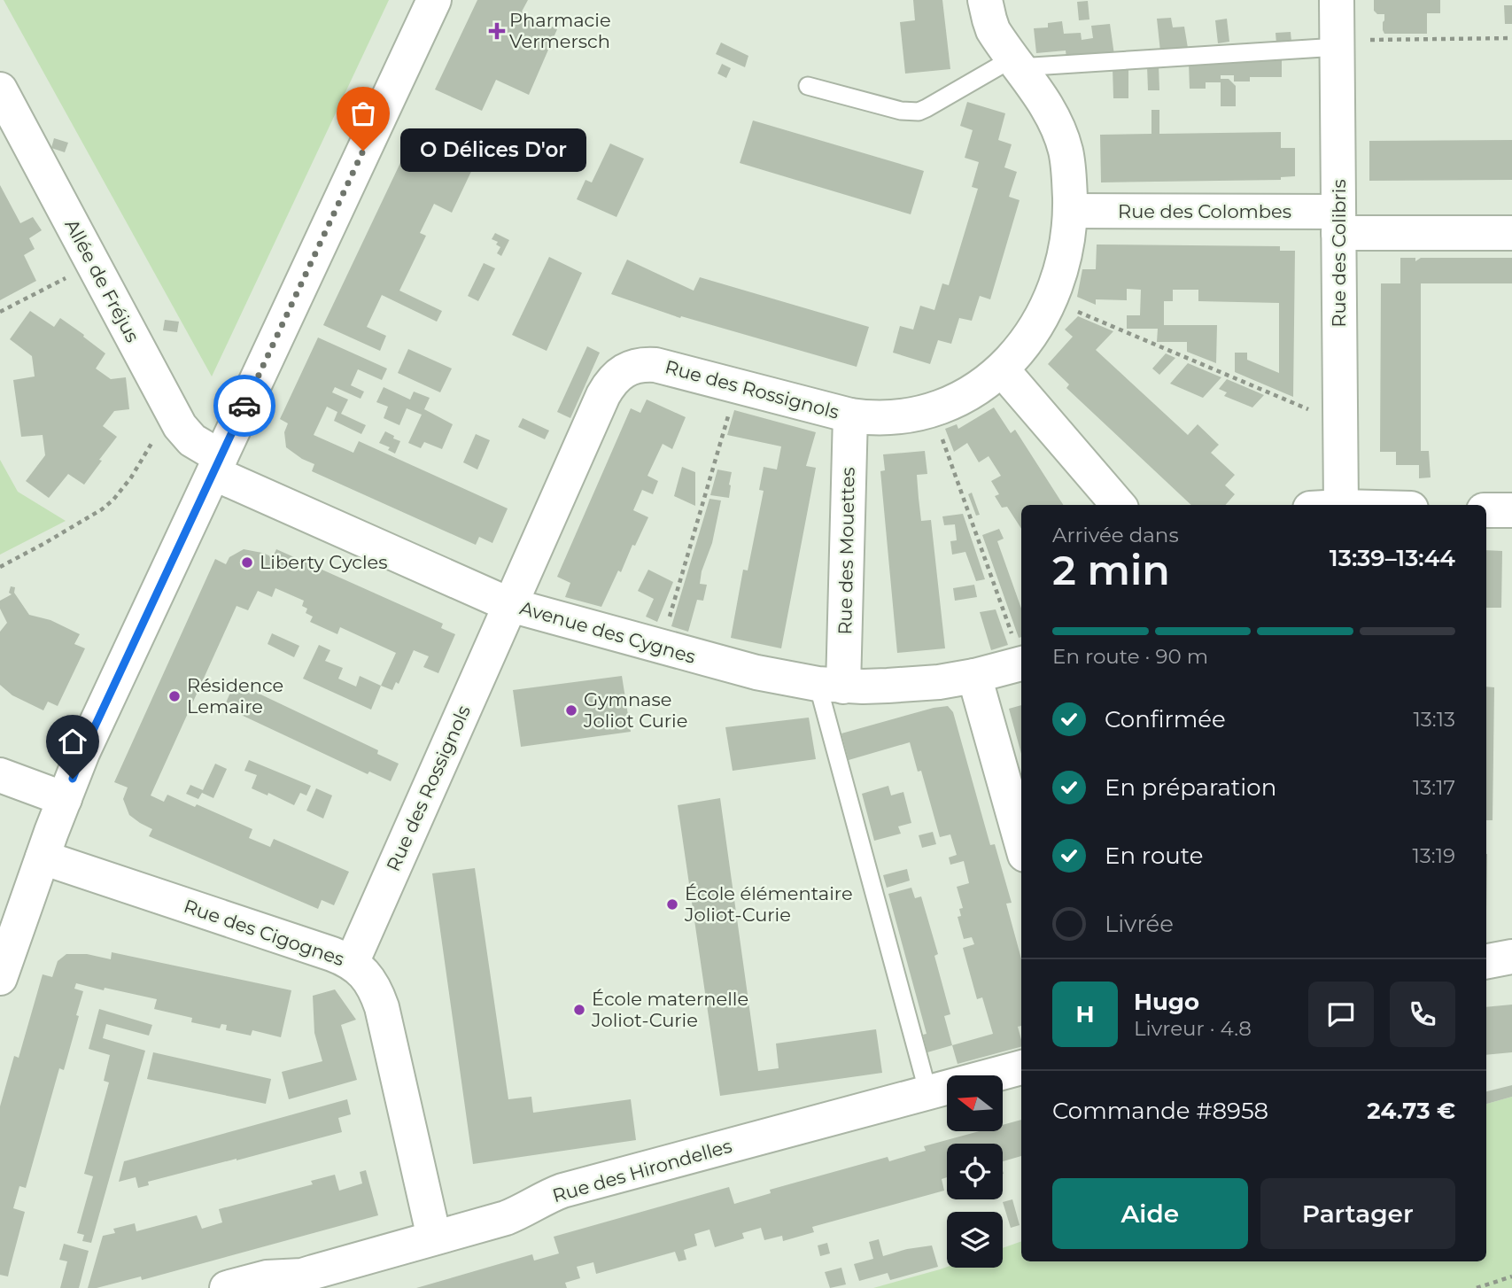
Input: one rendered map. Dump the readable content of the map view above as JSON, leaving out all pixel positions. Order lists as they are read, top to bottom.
{
  "streets": {
    "street": [
      "Rue des Colombes",
      "Rue des Colibris",
      "Allée de Fréjus",
      "Rue des Rossignols",
      "Rue des Mouettes",
      "Avenue des Cygnes",
      "Rue des Cigognes",
      "Rue des Hirondelles"
    ]
  },
  "crossings": [
    ["Rue des Colombes", "Rue des Colibris"],
    ["Rue des Colombes", "Rue des Rossignols"],
    ["Allée de Fréjus", "Avenue des Cygnes"],
    ["Rue des Rossignols", "Rue des Mouettes"],
    ["Rue des Rossignols", "Avenue des Cygnes"],
    ["Rue des Rossignols", "Rue des Cigognes"],
    ["Rue des Mouettes", "Avenue des Cygnes"],
    ["Rue des Cigognes", "Rue des Hirondelles"]
  ],
  "places": {
    "health": ["Pharmacie Vermersch"],
    "other": [
      "O Délices D'or",
      "Liberty Cycles",
      "Résidence Lemaire",
      "Gymnase Joliot Curie",
      "École élémentaire Joliot-Curie",
      "École maternelle Joliot-Curie"
    ]
  },
  "north": "left",
  "page": {
    "bubble": "O Délices D'or",
    "heading": ["2 min", "Arrivée dans", "13:39–13:44"],
    "panel": [
      "Hugo",
      "Livreur · 4.8",
      "Commande #8958",
      "24.73 €"
    ],
    "bar": "En route · 90 m",
    "list": [
      ["Confirmée", "13:13"],
      ["En préparation", "13:17"],
      ["En route", "13:19"],
      "Livrée"
    ],
    "round": "H",
    "buttons": ["Aide", "Partager"]
  }
}
